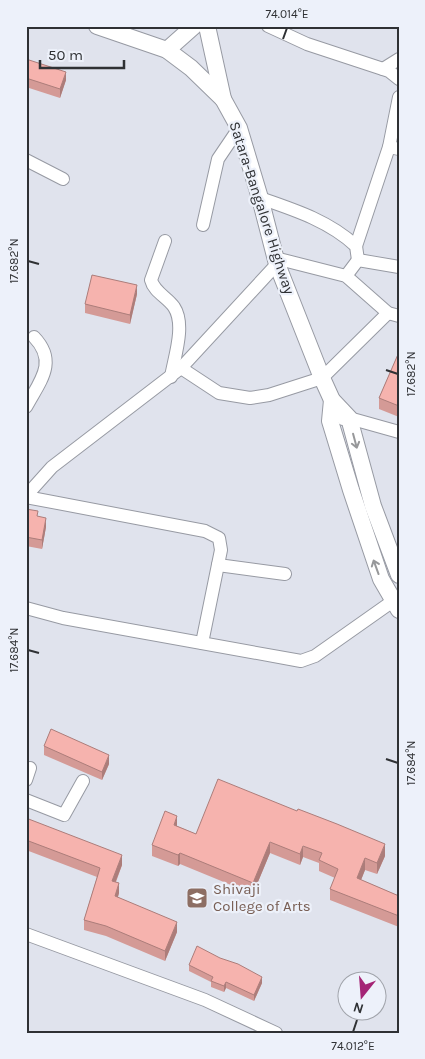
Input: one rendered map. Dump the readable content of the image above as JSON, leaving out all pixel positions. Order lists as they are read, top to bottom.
{
  "streets": {
    "main road": ["Satara-Bangalore Highway"]
  },
  "places": {
    "school or university": ["Shivaji College of Arts"]
  },
  "scale_bar": "50 m",
  "north": "bottom",
  "coordinates": [
    "74.014°E",
    "17.682°N",
    "17.684°N",
    "74.012°E"
  ]
}
